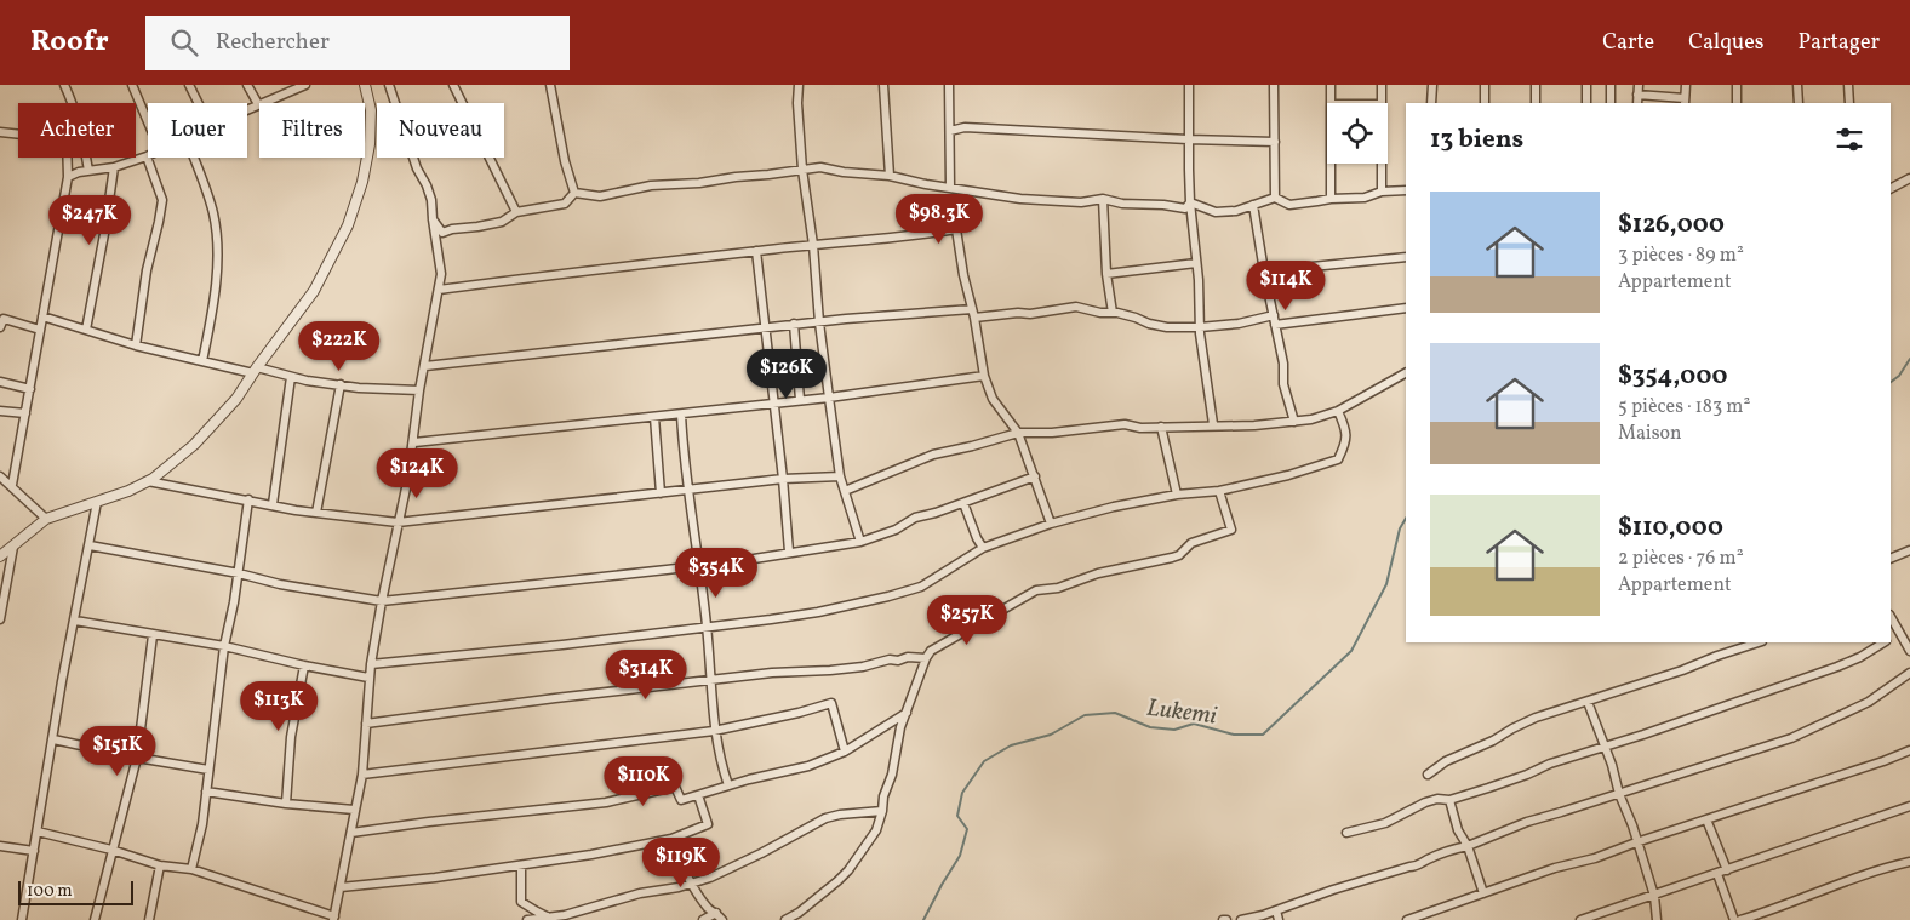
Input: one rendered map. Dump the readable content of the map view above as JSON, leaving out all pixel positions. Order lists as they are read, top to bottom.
{
  "water": ["Lukemi"],
  "scale_bar": "100 m",
  "page": {
    "header": "Roofr",
    "search": "Rechercher",
    "nav": ["Carte", "Calques", "Partager"],
    "chip": [
      "Acheter",
      "Louer",
      "Filtres",
      "Nouveau"
    ],
    "heading": "13 biens",
    "list": [
      {
        "name": "$126,000",
        "note": "3 pièces · 89 m² · Appartement"
      },
      {
        "name": "$354,000",
        "note": "5 pièces · 183 m² · Maison"
      },
      {
        "name": "$110,000",
        "note": "2 pièces · 76 m² · Appartement"
      }
    ],
    "price": [
      "$98.3K",
      "$247K",
      "$114K",
      "$222K",
      "$126K",
      "$124K",
      "$354K",
      "$257K",
      "$314K",
      "$113K",
      "$151K",
      "$110K",
      "$119K"
    ],
    "scale": "100 m"
  }
}
